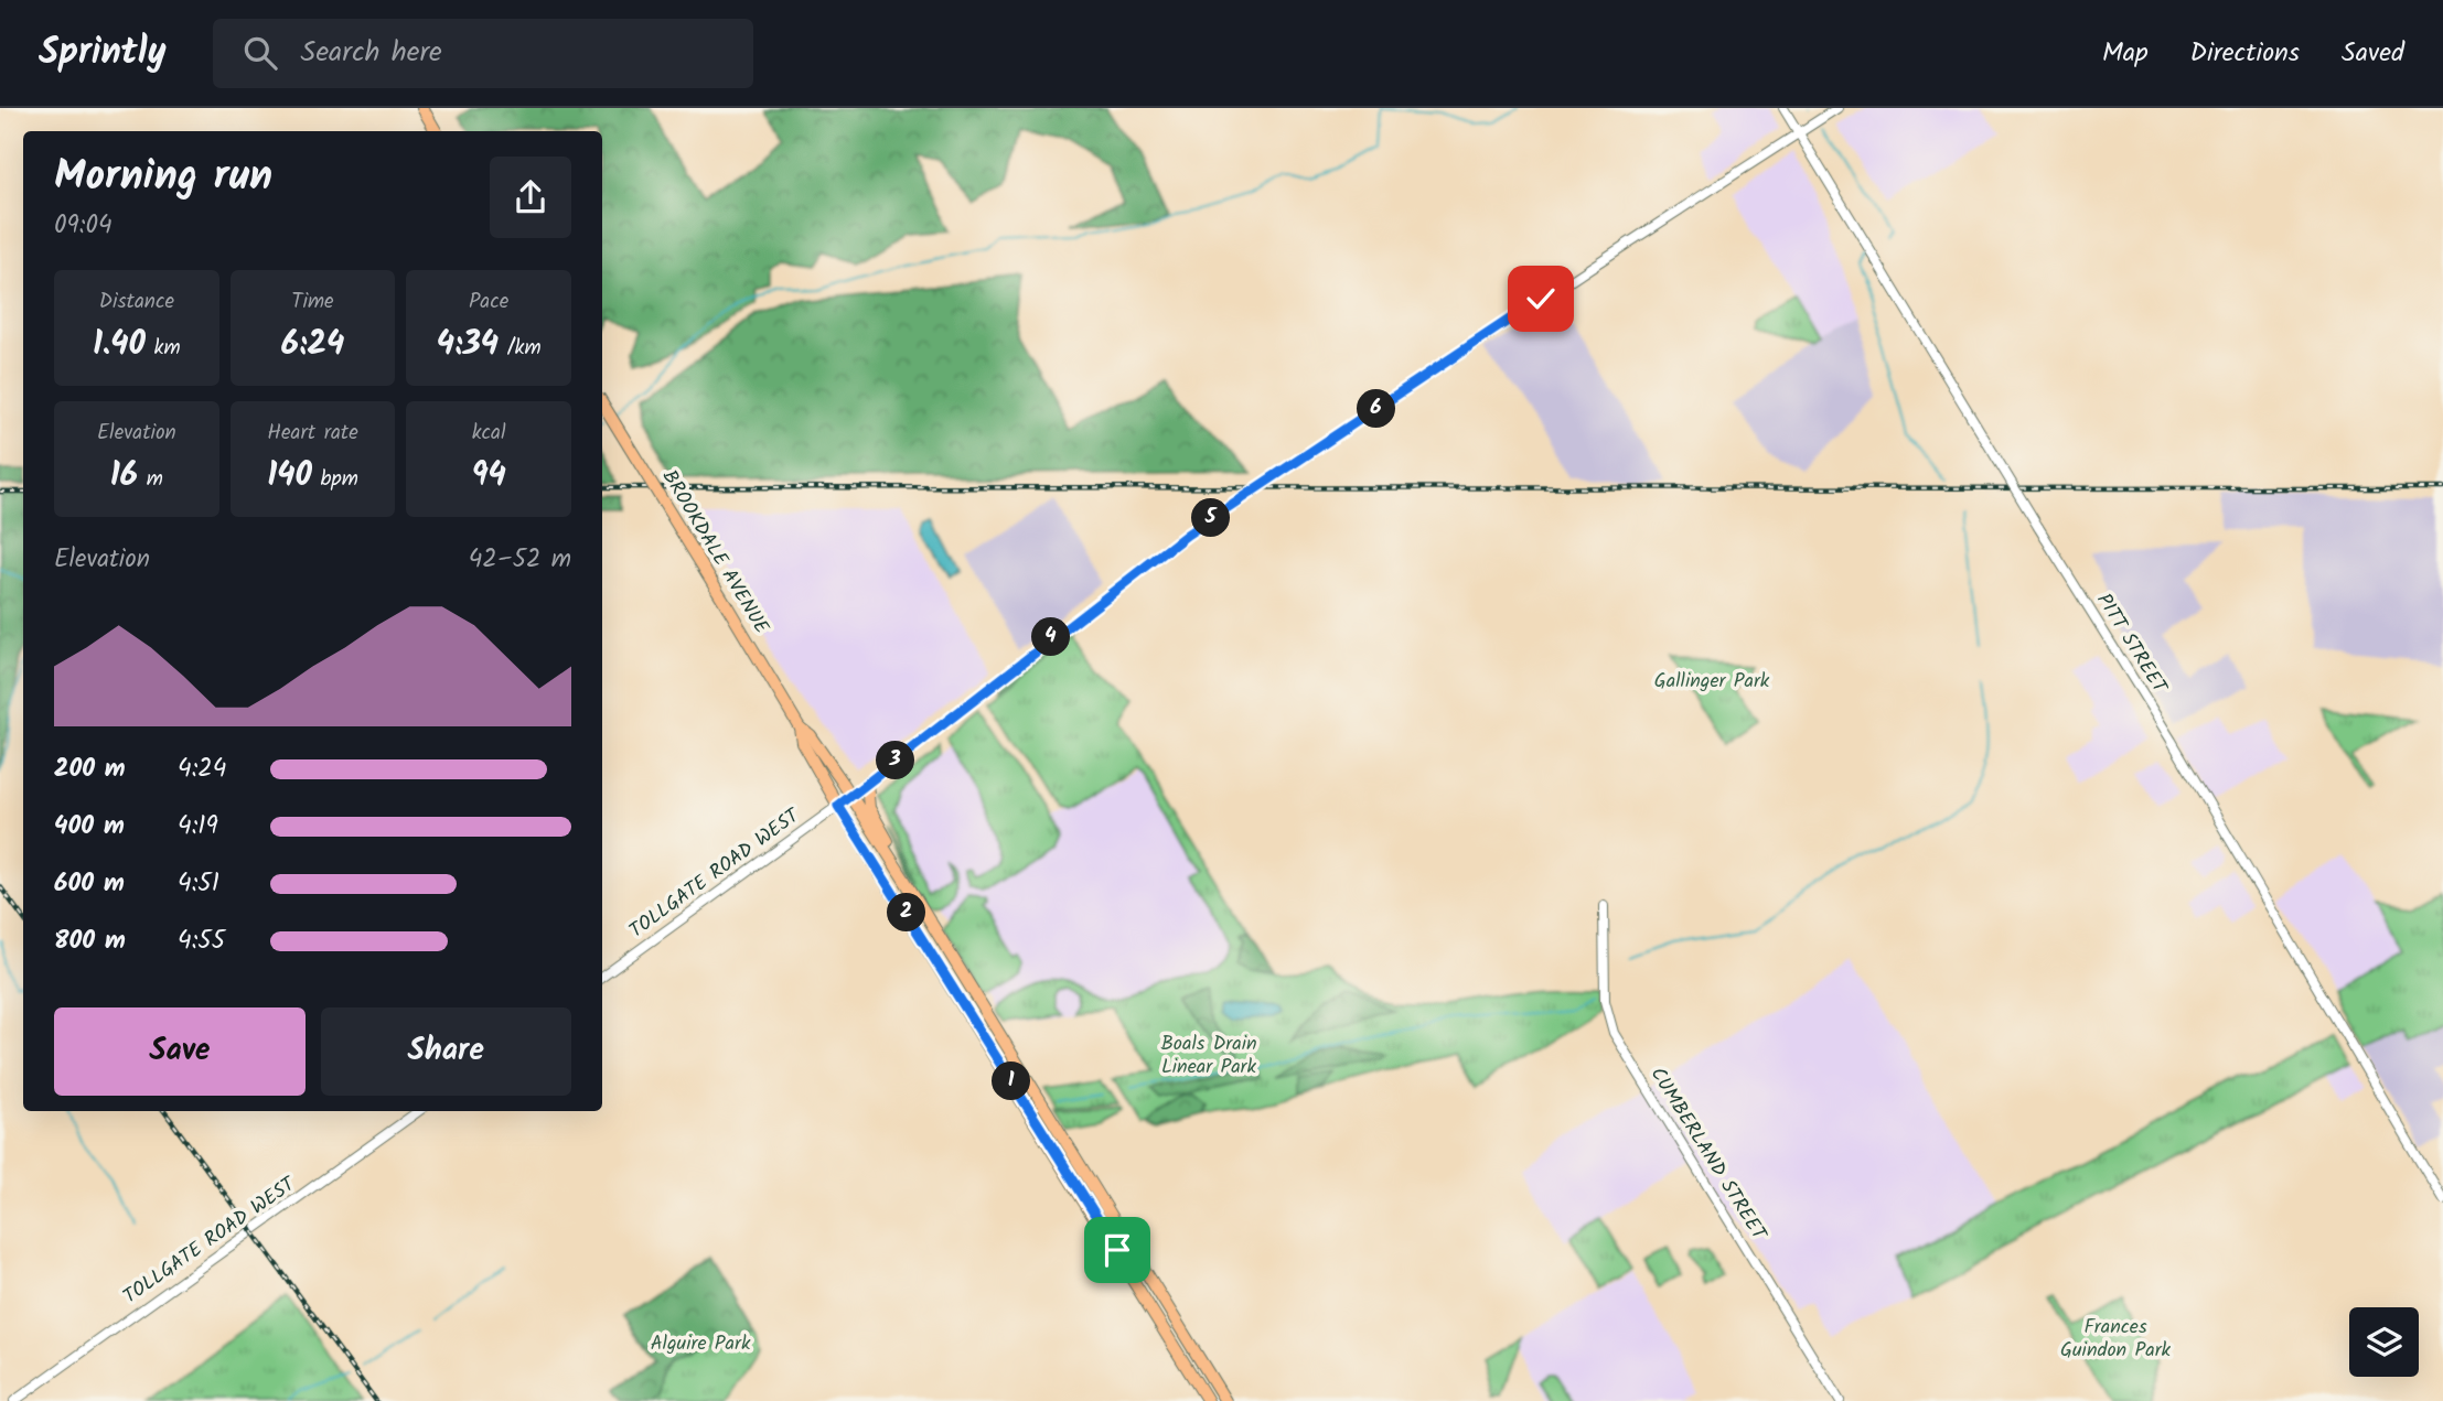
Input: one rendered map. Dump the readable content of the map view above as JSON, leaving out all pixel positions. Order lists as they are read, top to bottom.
{
  "streets": {
    "main road": ["BROOKDALE AVENUE"],
    "street": ["PITT STREET", "TOLLGATE ROAD WEST", "CUMBERLAND STREET"]
  },
  "crossings": [
    ["BROOKDALE AVENUE", "TOLLGATE ROAD WEST"],
    ["PITT STREET", "TOLLGATE ROAD WEST"]
  ],
  "parks": [
    "Gallinger Park",
    "Boals Drain Linear Park",
    "Frances Guindon Park",
    "Alguire Park"
  ],
  "page": {
    "header": "Sprintly",
    "search": "Search here",
    "nav": ["Map", "Directions", "Saved"],
    "heading": ["Morning run", "09:04"],
    "stats": [
      ["Distance", "1.40 km"],
      ["Time", "6:24"],
      ["Pace", "4:34 /km"],
      ["Elevation", "16 m"],
      ["Heart rate", "140 bpm"],
      ["kcal", "94"]
    ],
    "pins": [
      "6",
      "5",
      "4",
      "3",
      "2",
      "1"
    ],
    "chart": ["Elevation", "42–52 m"],
    "list": [
      {
        "name": "200 m",
        "note": "4:24"
      },
      {
        "name": "400 m",
        "note": "4:19"
      },
      {
        "name": "600 m",
        "note": "4:51"
      },
      {
        "name": "800 m",
        "note": "4:55"
      }
    ],
    "buttons": ["Save", "Share"]
  }
}
